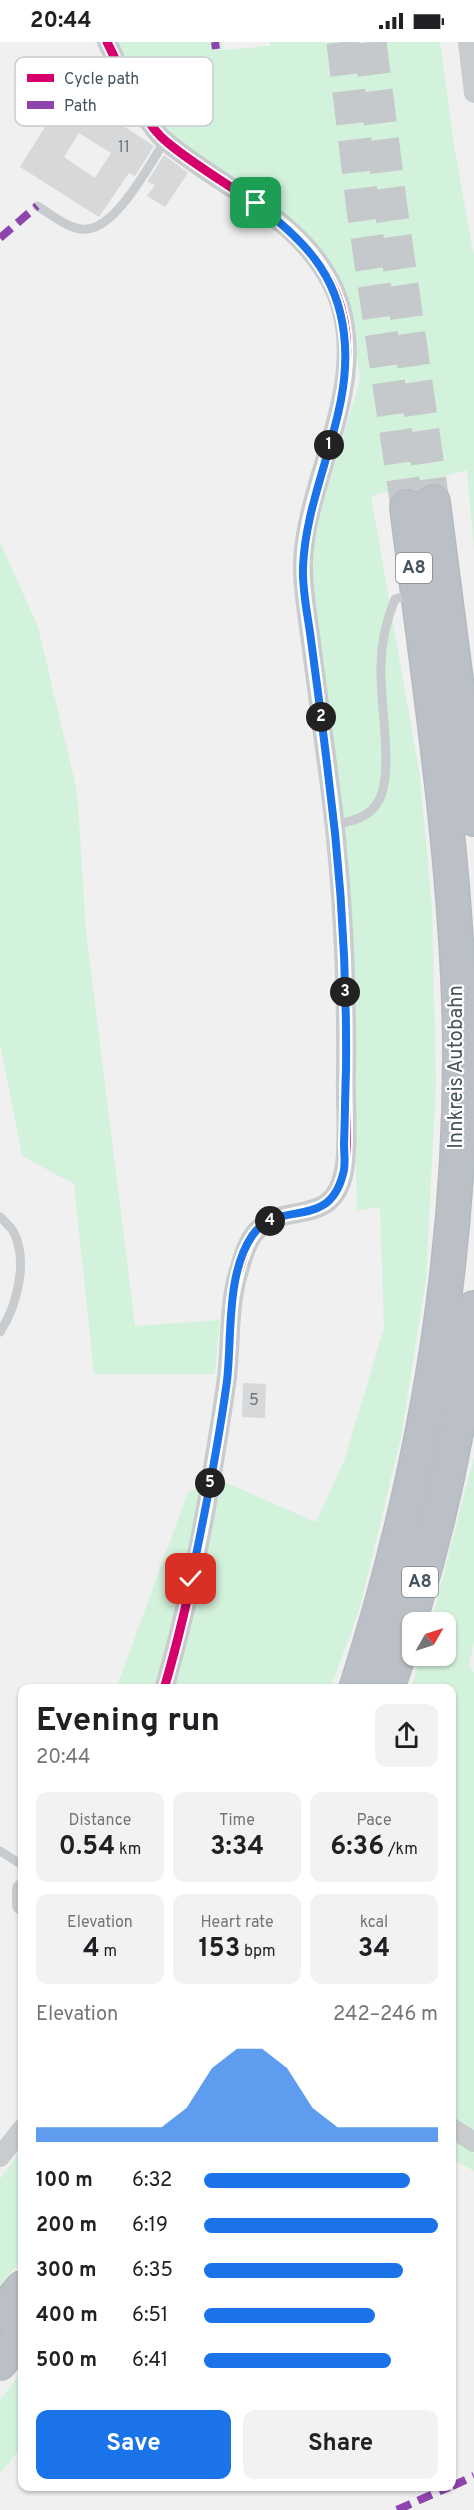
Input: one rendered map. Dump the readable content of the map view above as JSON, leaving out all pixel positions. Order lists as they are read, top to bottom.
{
  "streets": {
    "highway": ["A8", "Innkreis Autobahn"]
  },
  "house_numbers": ["11", "5"],
  "legend": ["Cycle path", "Path"],
  "north": "top right",
  "page": {
    "status": "20:44",
    "pins": [
      "1",
      "2",
      "3",
      "4",
      "5"
    ],
    "heading": ["Evening run", "20:44"],
    "stats": [
      ["Distance", "0.54 km"],
      ["Time", "3:34"],
      ["Pace", "6:36 /km"],
      ["Elevation", "4 m"],
      ["Heart rate", "153 bpm"],
      ["kcal", "34"]
    ],
    "chart": ["Elevation", "242–246 m"],
    "list": [
      {
        "name": "100 m",
        "note": "6:32"
      },
      {
        "name": "200 m",
        "note": "6:19"
      },
      {
        "name": "300 m",
        "note": "6:35"
      },
      {
        "name": "400 m",
        "note": "6:51"
      },
      {
        "name": "500 m",
        "note": "6:41"
      }
    ],
    "buttons": ["Save", "Share"]
  }
}
